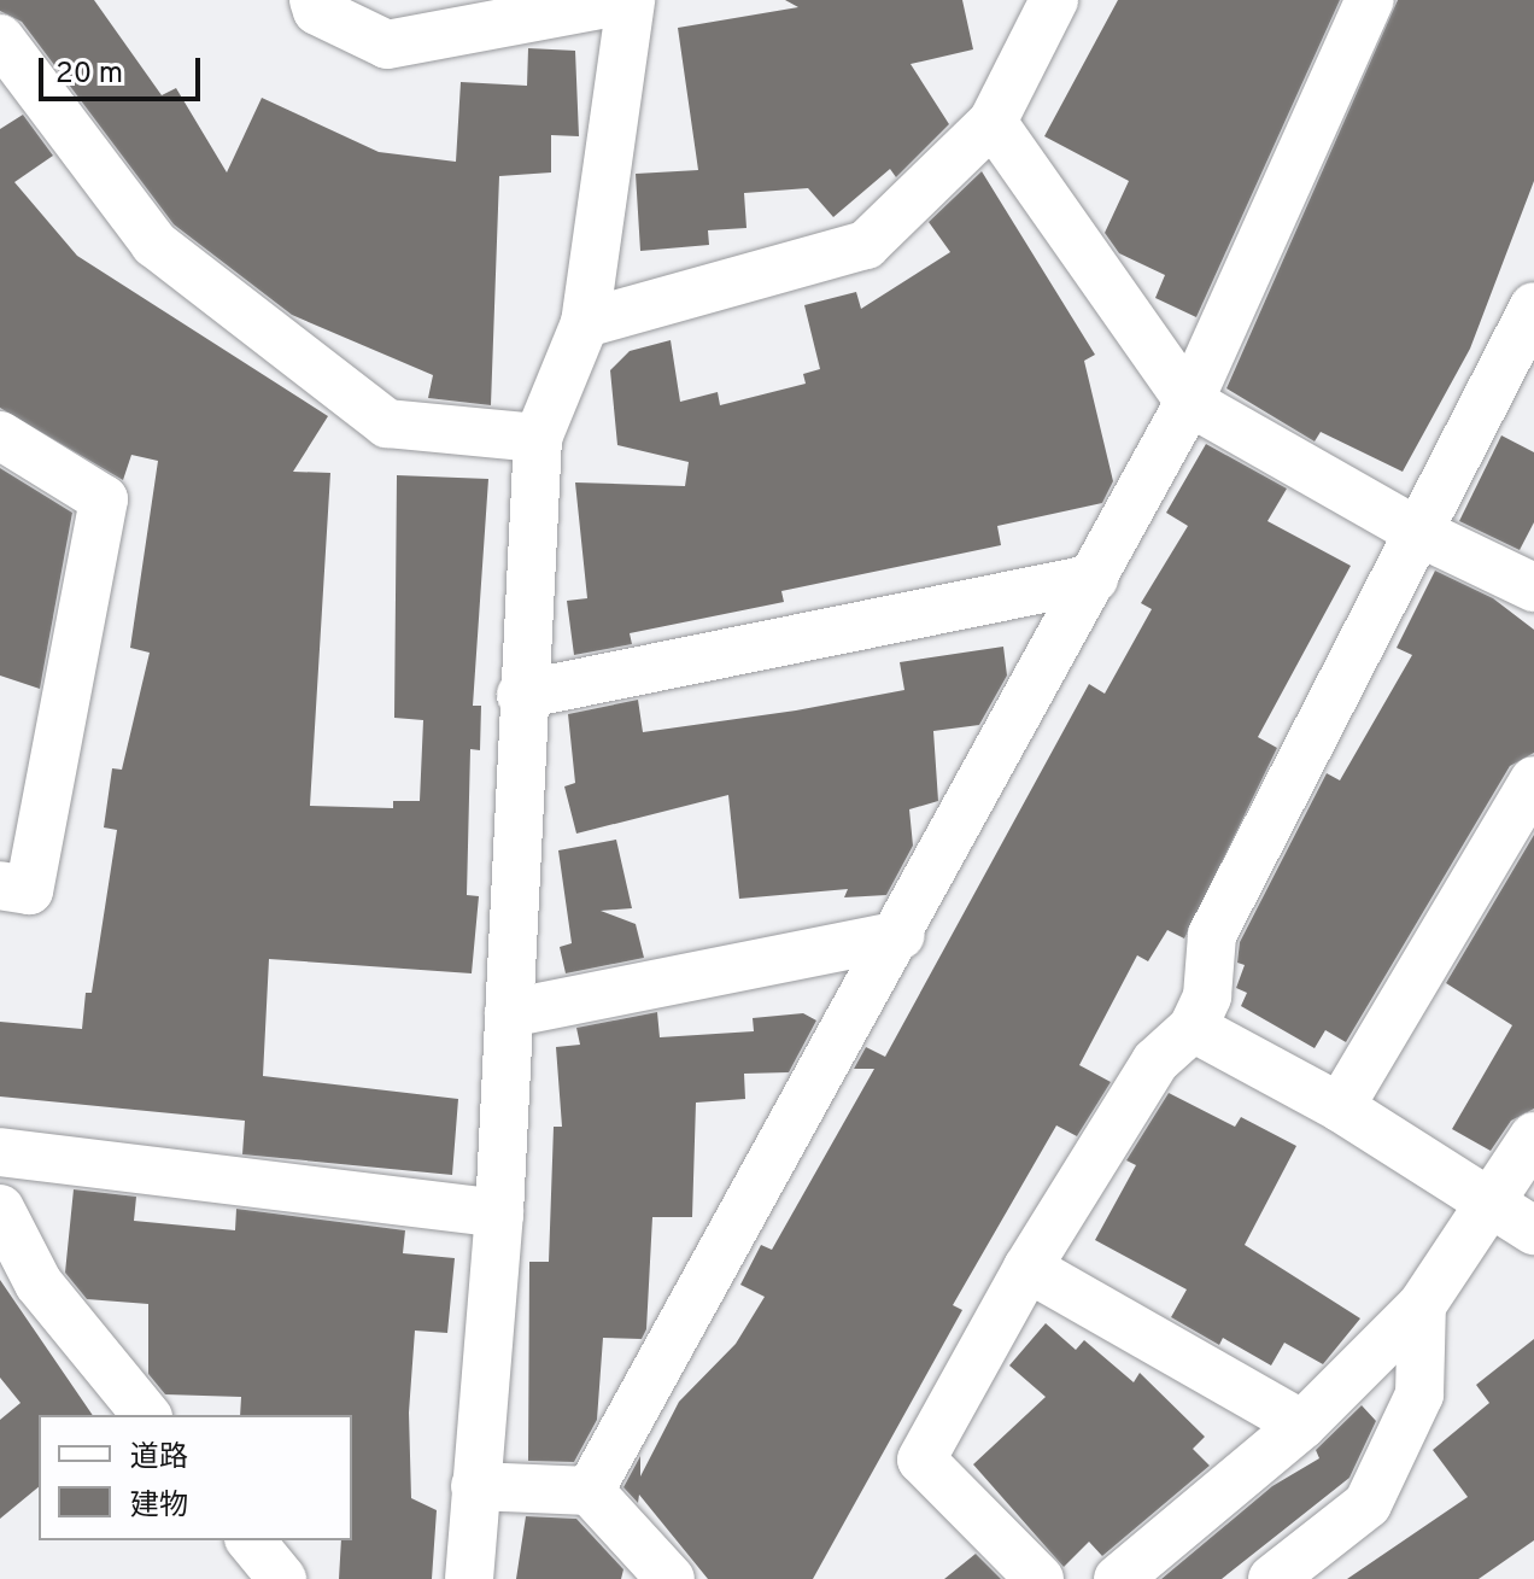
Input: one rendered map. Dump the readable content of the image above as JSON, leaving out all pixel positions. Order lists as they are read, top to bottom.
{
  "legend": ["道路", "建物"],
  "scale_bar": "20 m"
}
